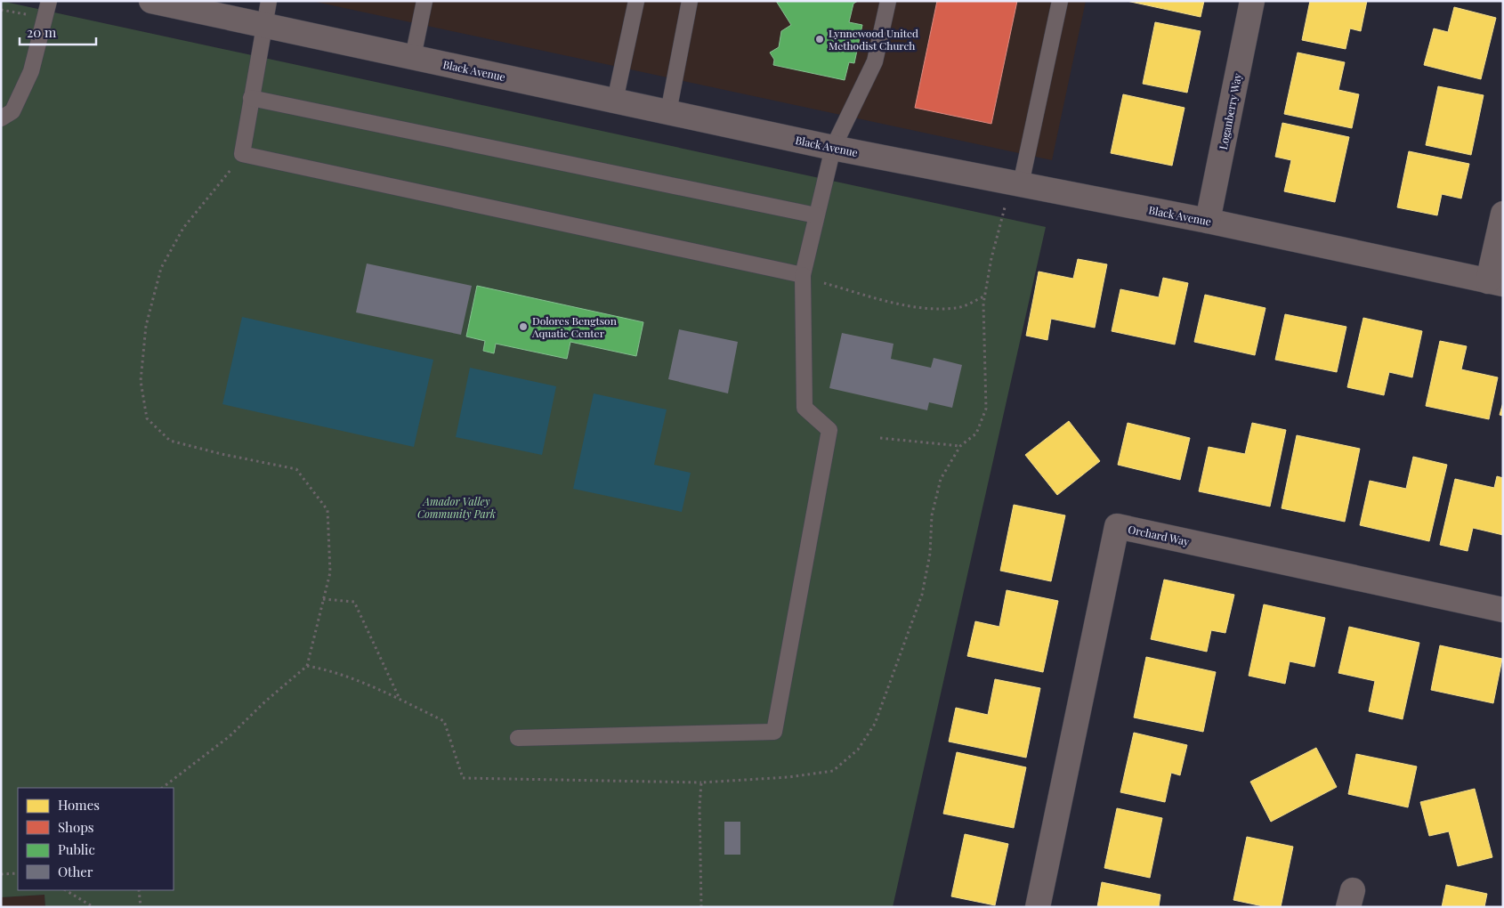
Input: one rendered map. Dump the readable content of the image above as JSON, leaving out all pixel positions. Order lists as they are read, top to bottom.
{
  "streets": {
    "street": ["Black Avenue", "Loganberry Way", "Orchard Way"]
  },
  "crossings": [
    ["Black Avenue", "Loganberry Way"]
  ],
  "parks": ["Amador Valley Community Park"],
  "places": ["Lynnewood United Methodist Church", "Dolores Bengtson Aquatic Center"],
  "legend": [
    "Homes",
    "Shops",
    "Public",
    "Other"
  ],
  "scale_bar": "20 m"
}
